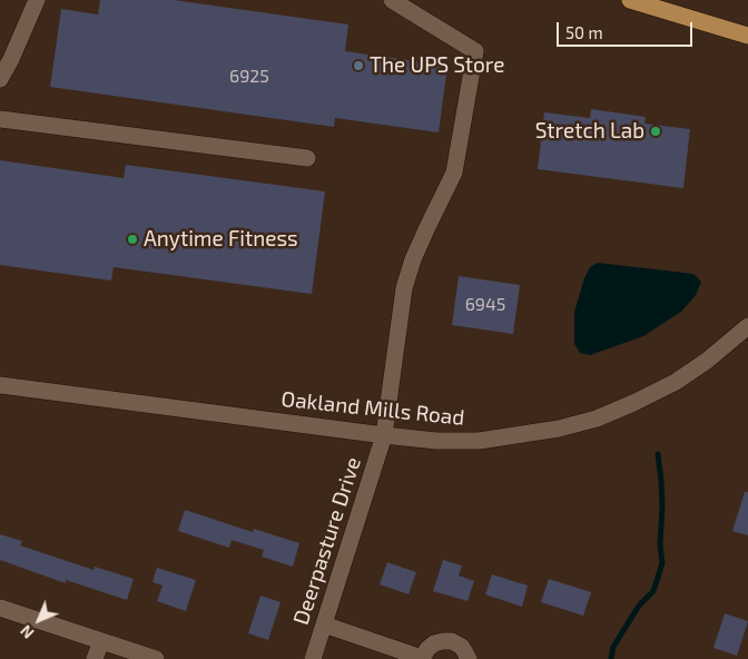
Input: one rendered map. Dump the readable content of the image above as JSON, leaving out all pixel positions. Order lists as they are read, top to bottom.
{
  "streets": {
    "street": ["Oakland Mills Road", "Deerpasture Drive"]
  },
  "crossings": [
    ["Oakland Mills Road", "Deerpasture Drive"]
  ],
  "places": ["The UPS Store", "Stretch Lab", "Anytime Fitness"],
  "house_numbers": ["6925", "6945"],
  "scale_bar": "50 m",
  "north": "bottom left"
}
